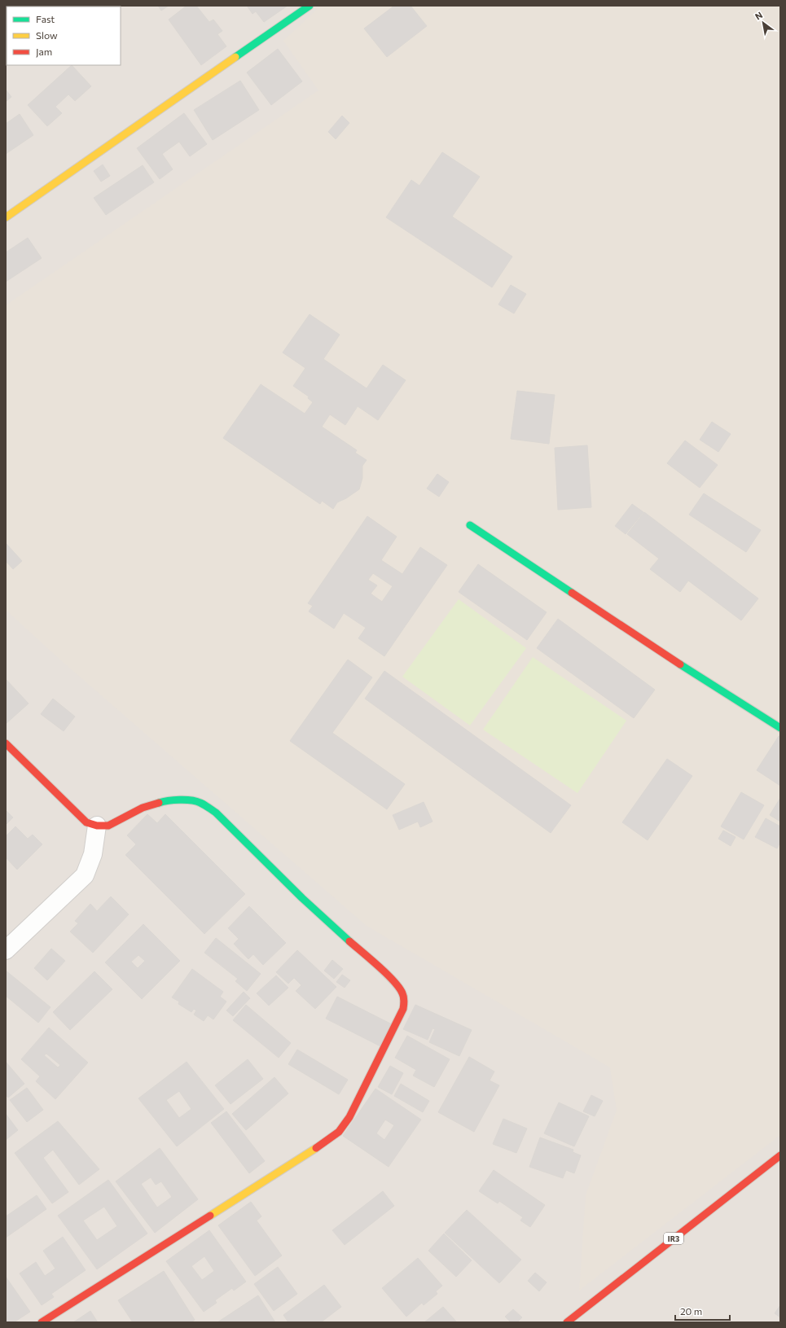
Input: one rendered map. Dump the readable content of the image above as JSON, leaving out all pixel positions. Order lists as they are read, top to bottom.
{
  "streets": {
    "street": ["IR3"]
  },
  "legend": ["Fast", "Slow", "Jam"],
  "scale_bar": "20 m",
  "north": "top left"
}
